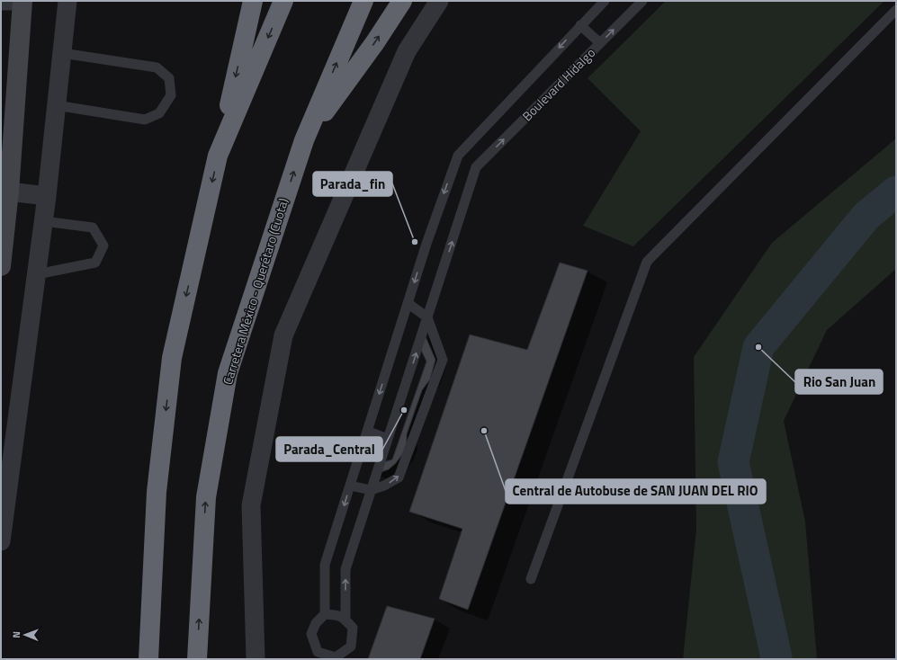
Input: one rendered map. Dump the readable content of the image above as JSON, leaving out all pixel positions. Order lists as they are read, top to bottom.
{
  "streets": {
    "highway": ["Carretera México - Querétaro (Cuota)"],
    "lane": ["Boulevard Hidalgo"]
  },
  "places": [
    "Parada_fin",
    "Rio San Juan",
    "Parada_Central",
    "Central de Autobuse de SAN JUAN DEL RIO"
  ],
  "north": "left"
}
